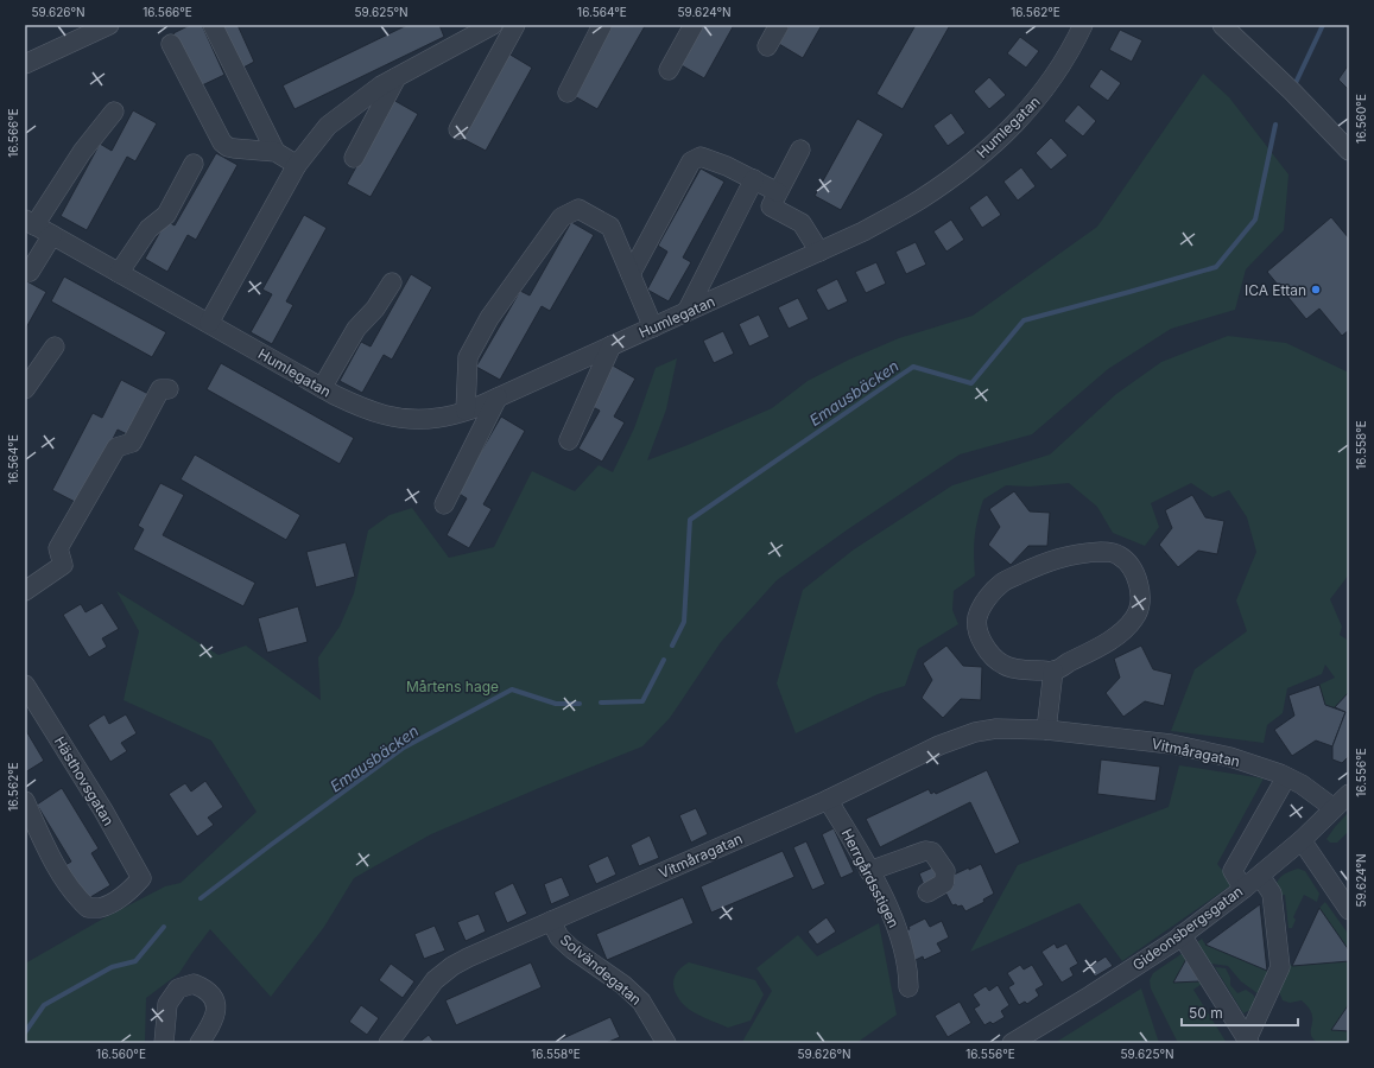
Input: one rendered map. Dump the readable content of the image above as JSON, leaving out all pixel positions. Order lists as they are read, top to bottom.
{
  "streets": {
    "street": [
      "Humlegatan",
      "Vitmåragatan",
      "Hästhovsgatan",
      "Herrgårdsstigen",
      "Gideonsbergsgatan",
      "Solvändegatan"
    ]
  },
  "crossings": [
    ["Vitmåragatan", "Herrgårdsstigen"],
    ["Vitmåragatan", "Gideonsbergsgatan"],
    ["Vitmåragatan", "Solvändegatan"]
  ],
  "water": ["Emausbäcken"],
  "parks": ["Mårtens hage"],
  "places": ["ICA Ettan"],
  "scale_bar": "50 m",
  "coordinates": [
    "59.626°N",
    "16.566°E",
    "59.625°N",
    "16.564°E",
    "59.624°N",
    "16.562°E",
    "16.560°E",
    "16.558°E",
    "16.556°E"
  ]
}
